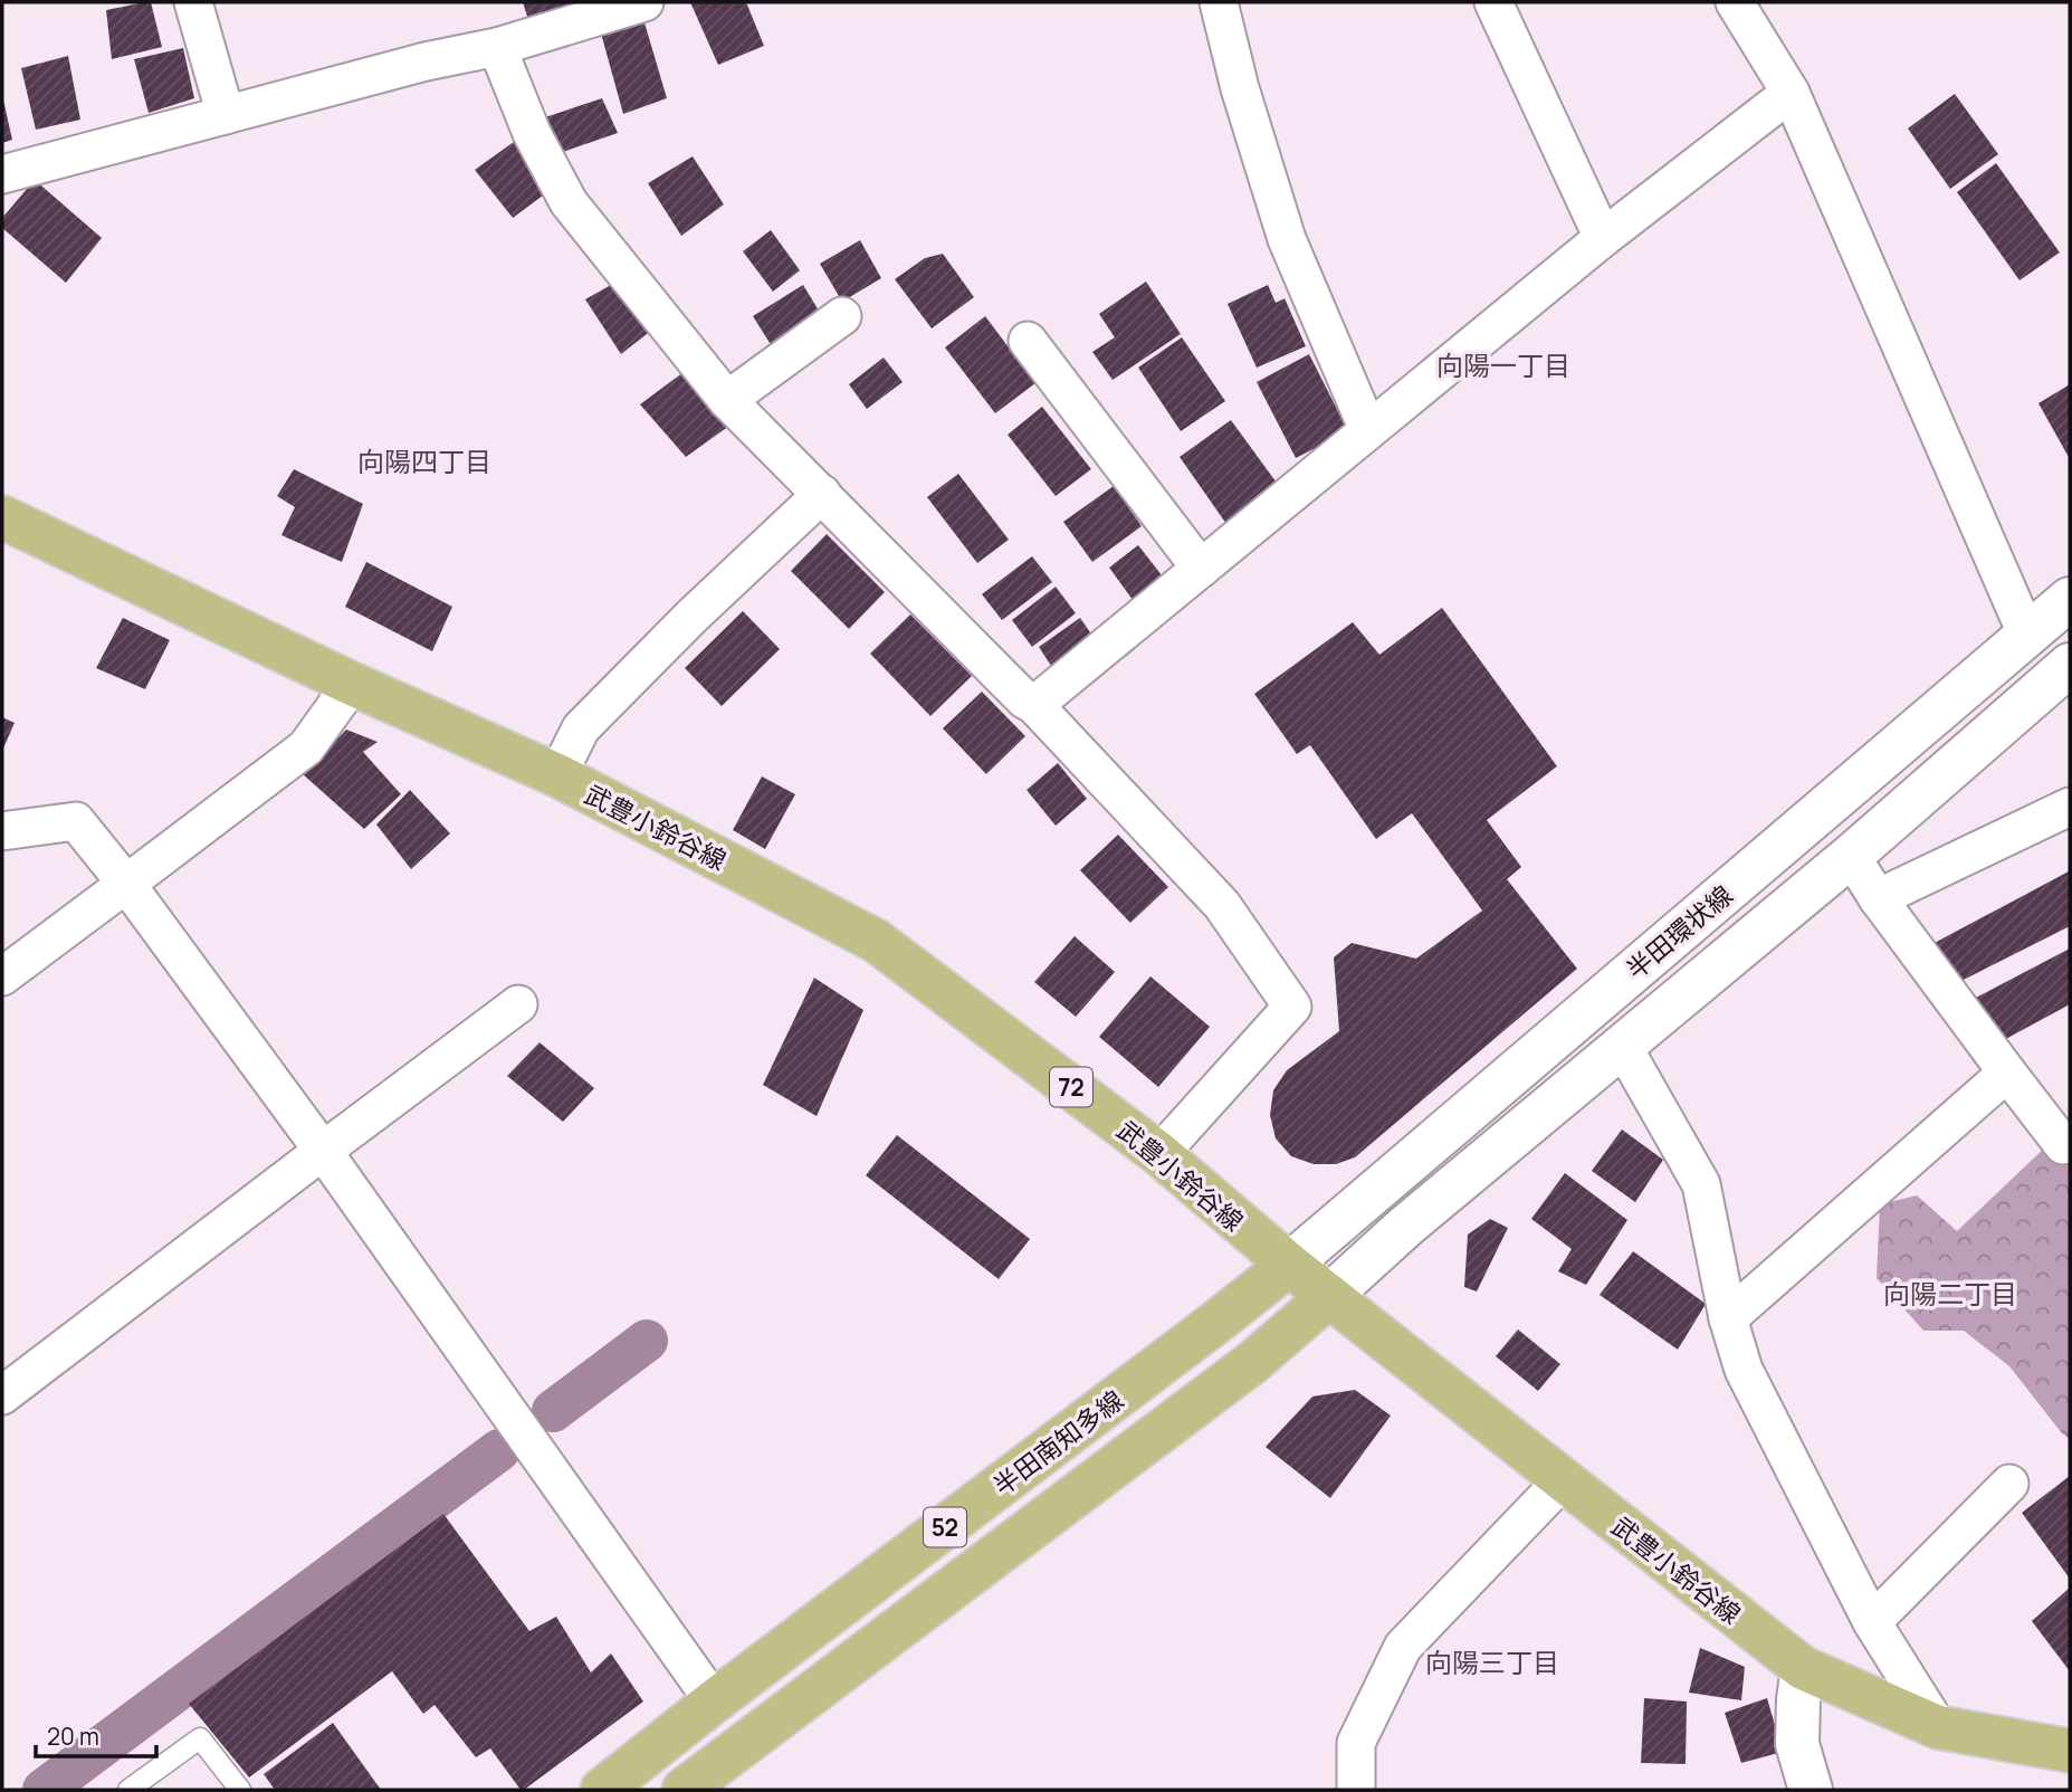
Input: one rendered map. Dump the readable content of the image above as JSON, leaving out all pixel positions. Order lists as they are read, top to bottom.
{
  "streets": {
    "main road": [
      "武豊小鈴谷線",
      "半田環状線",
      "72",
      "半田南知多線",
      "52"
    ]
  },
  "crossings": [
    ["武豊小鈴谷線", "半田環状線"],
    ["武豊小鈴谷線", "半田南知多線"],
    ["半田環状線", "半田南知多線"]
  ],
  "districts": [
    "向陽一丁目",
    "向陽四丁目",
    "向陽二丁目",
    "向陽三丁目"
  ],
  "scale_bar": "20 m"
}
